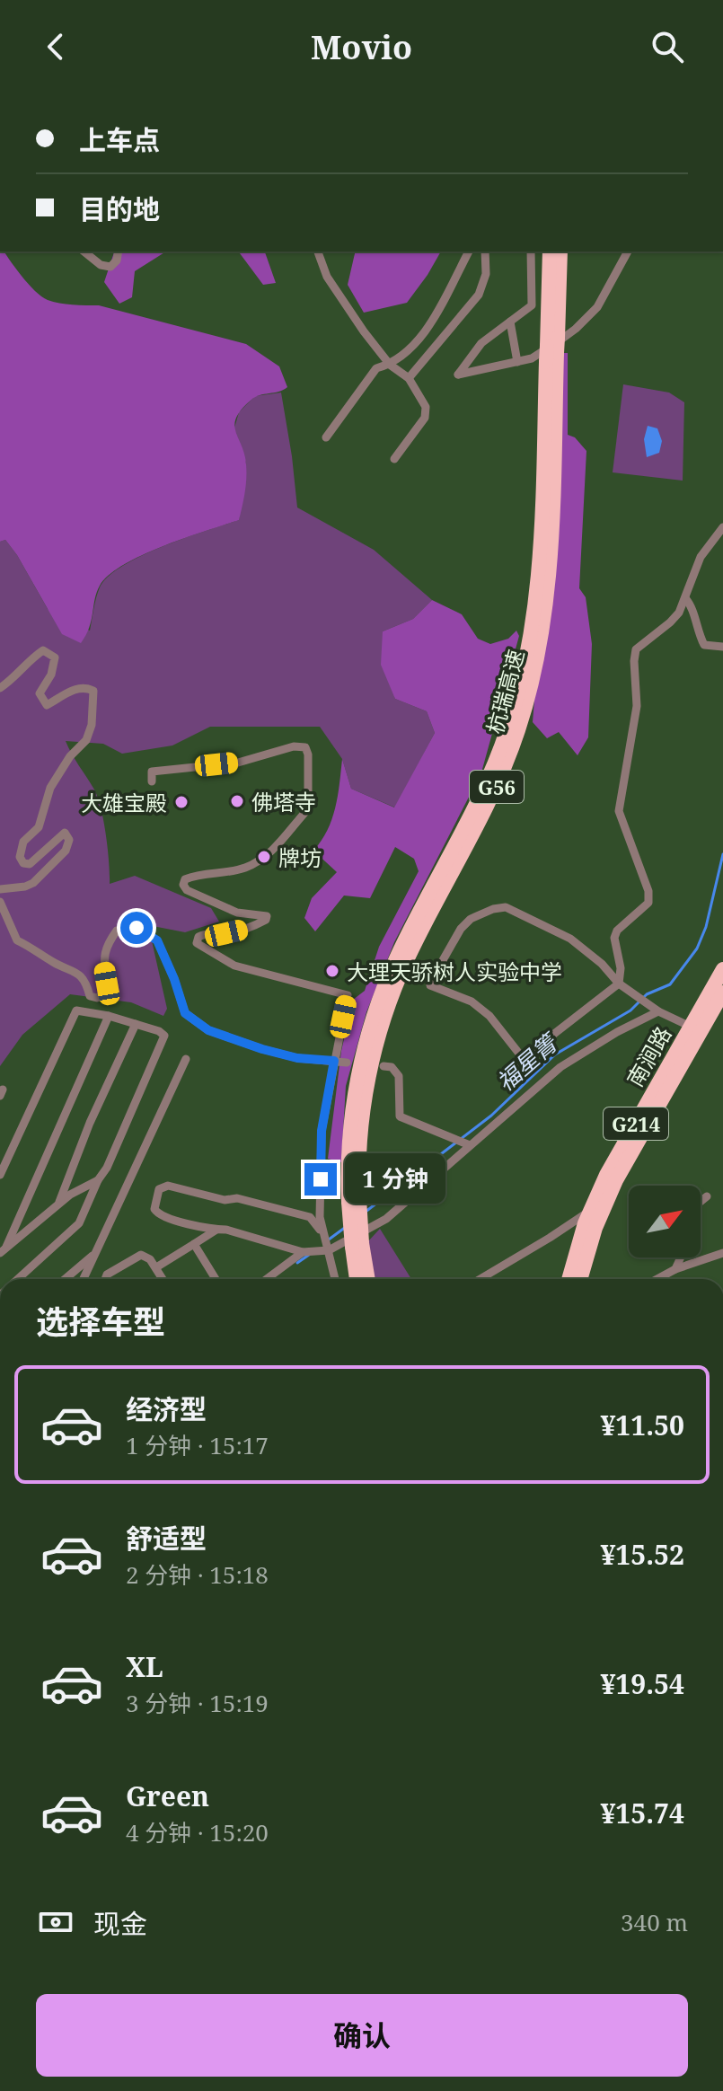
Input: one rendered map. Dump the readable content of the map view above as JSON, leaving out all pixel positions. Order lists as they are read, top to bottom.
{
  "streets": {
    "highway": [
      "杭瑞高速",
      "G56",
      "南涧路",
      "G214"
    ]
  },
  "water": ["福星箐"],
  "places": [
    "佛塔寺",
    "大雄宝殿",
    "牌坊",
    "大理天骄树人实验中学"
  ],
  "north": "top right",
  "page": {
    "header": "Movio",
    "banner": ["上车点", "目的地"],
    "bubble": "1 分钟",
    "heading": "选择车型",
    "list": [
      {
        "name": "经济型",
        "note": "1 分钟 · 15:17",
        "value": "¥11.50"
      },
      {
        "name": "舒适型",
        "note": "2 分钟 · 15:18",
        "value": "¥15.52"
      },
      {
        "name": "XL",
        "note": "3 分钟 · 15:19",
        "value": "¥19.54"
      },
      {
        "name": "Green",
        "note": "4 分钟 · 15:20",
        "value": "¥15.74"
      }
    ],
    "pay": ["现金", "340 m"],
    "buttons": "确认"
  }
}
